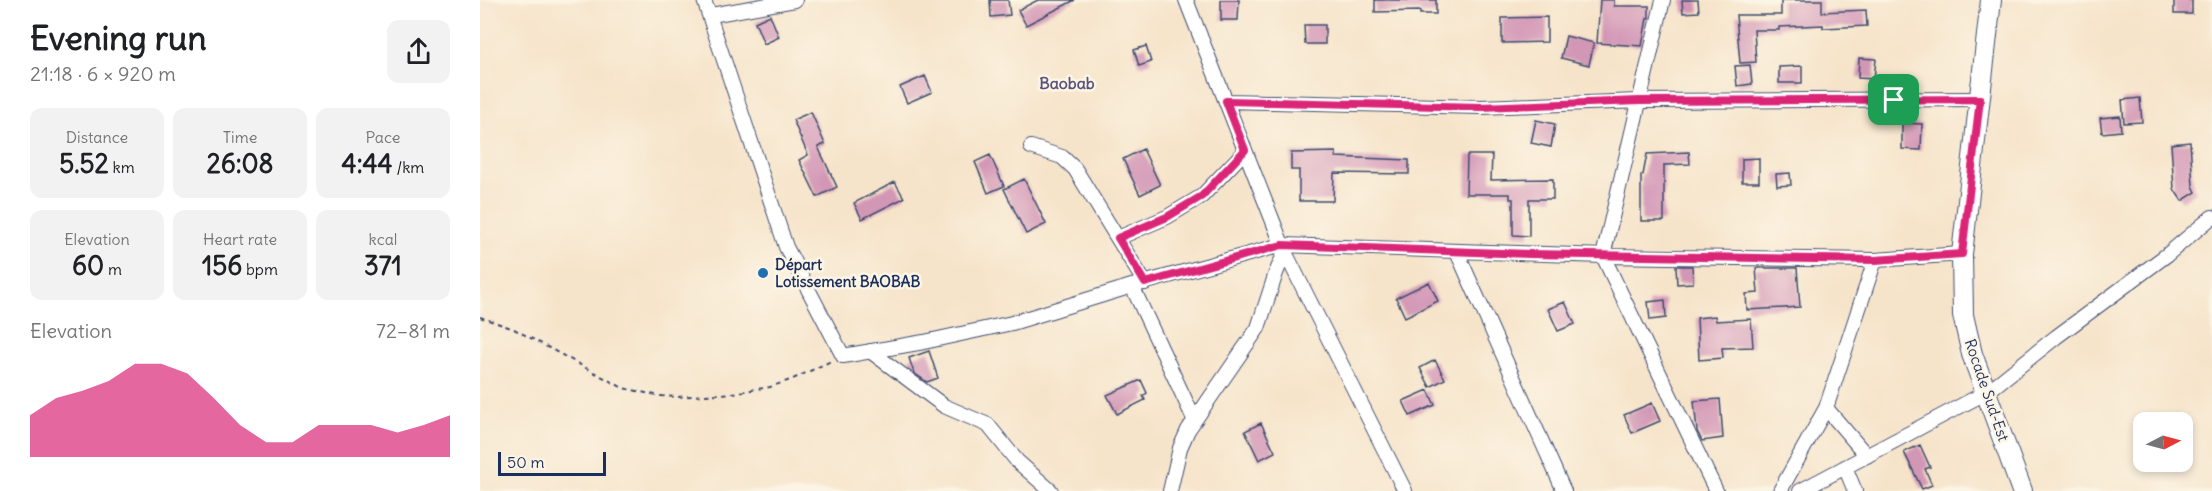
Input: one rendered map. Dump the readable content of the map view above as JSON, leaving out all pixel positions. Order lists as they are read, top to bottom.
{
  "streets": {
    "street": ["Rocade Sud-Est"]
  },
  "districts": ["Baobab"],
  "places": ["Départ Lotissement BAOBAB"],
  "scale_bar": "50 m",
  "north": "right",
  "page": {
    "heading": ["Evening run", "21:18 · 6 × 920 m"],
    "stats": [
      ["Distance", "5.52 km"],
      ["Time", "26:08"],
      ["Pace", "4:44 /km"],
      ["Elevation", "60 m"],
      ["Heart rate", "156 bpm"],
      ["kcal", "371"]
    ],
    "chart": ["Elevation", "72–81 m"],
    "scale": "50 m"
  }
}
